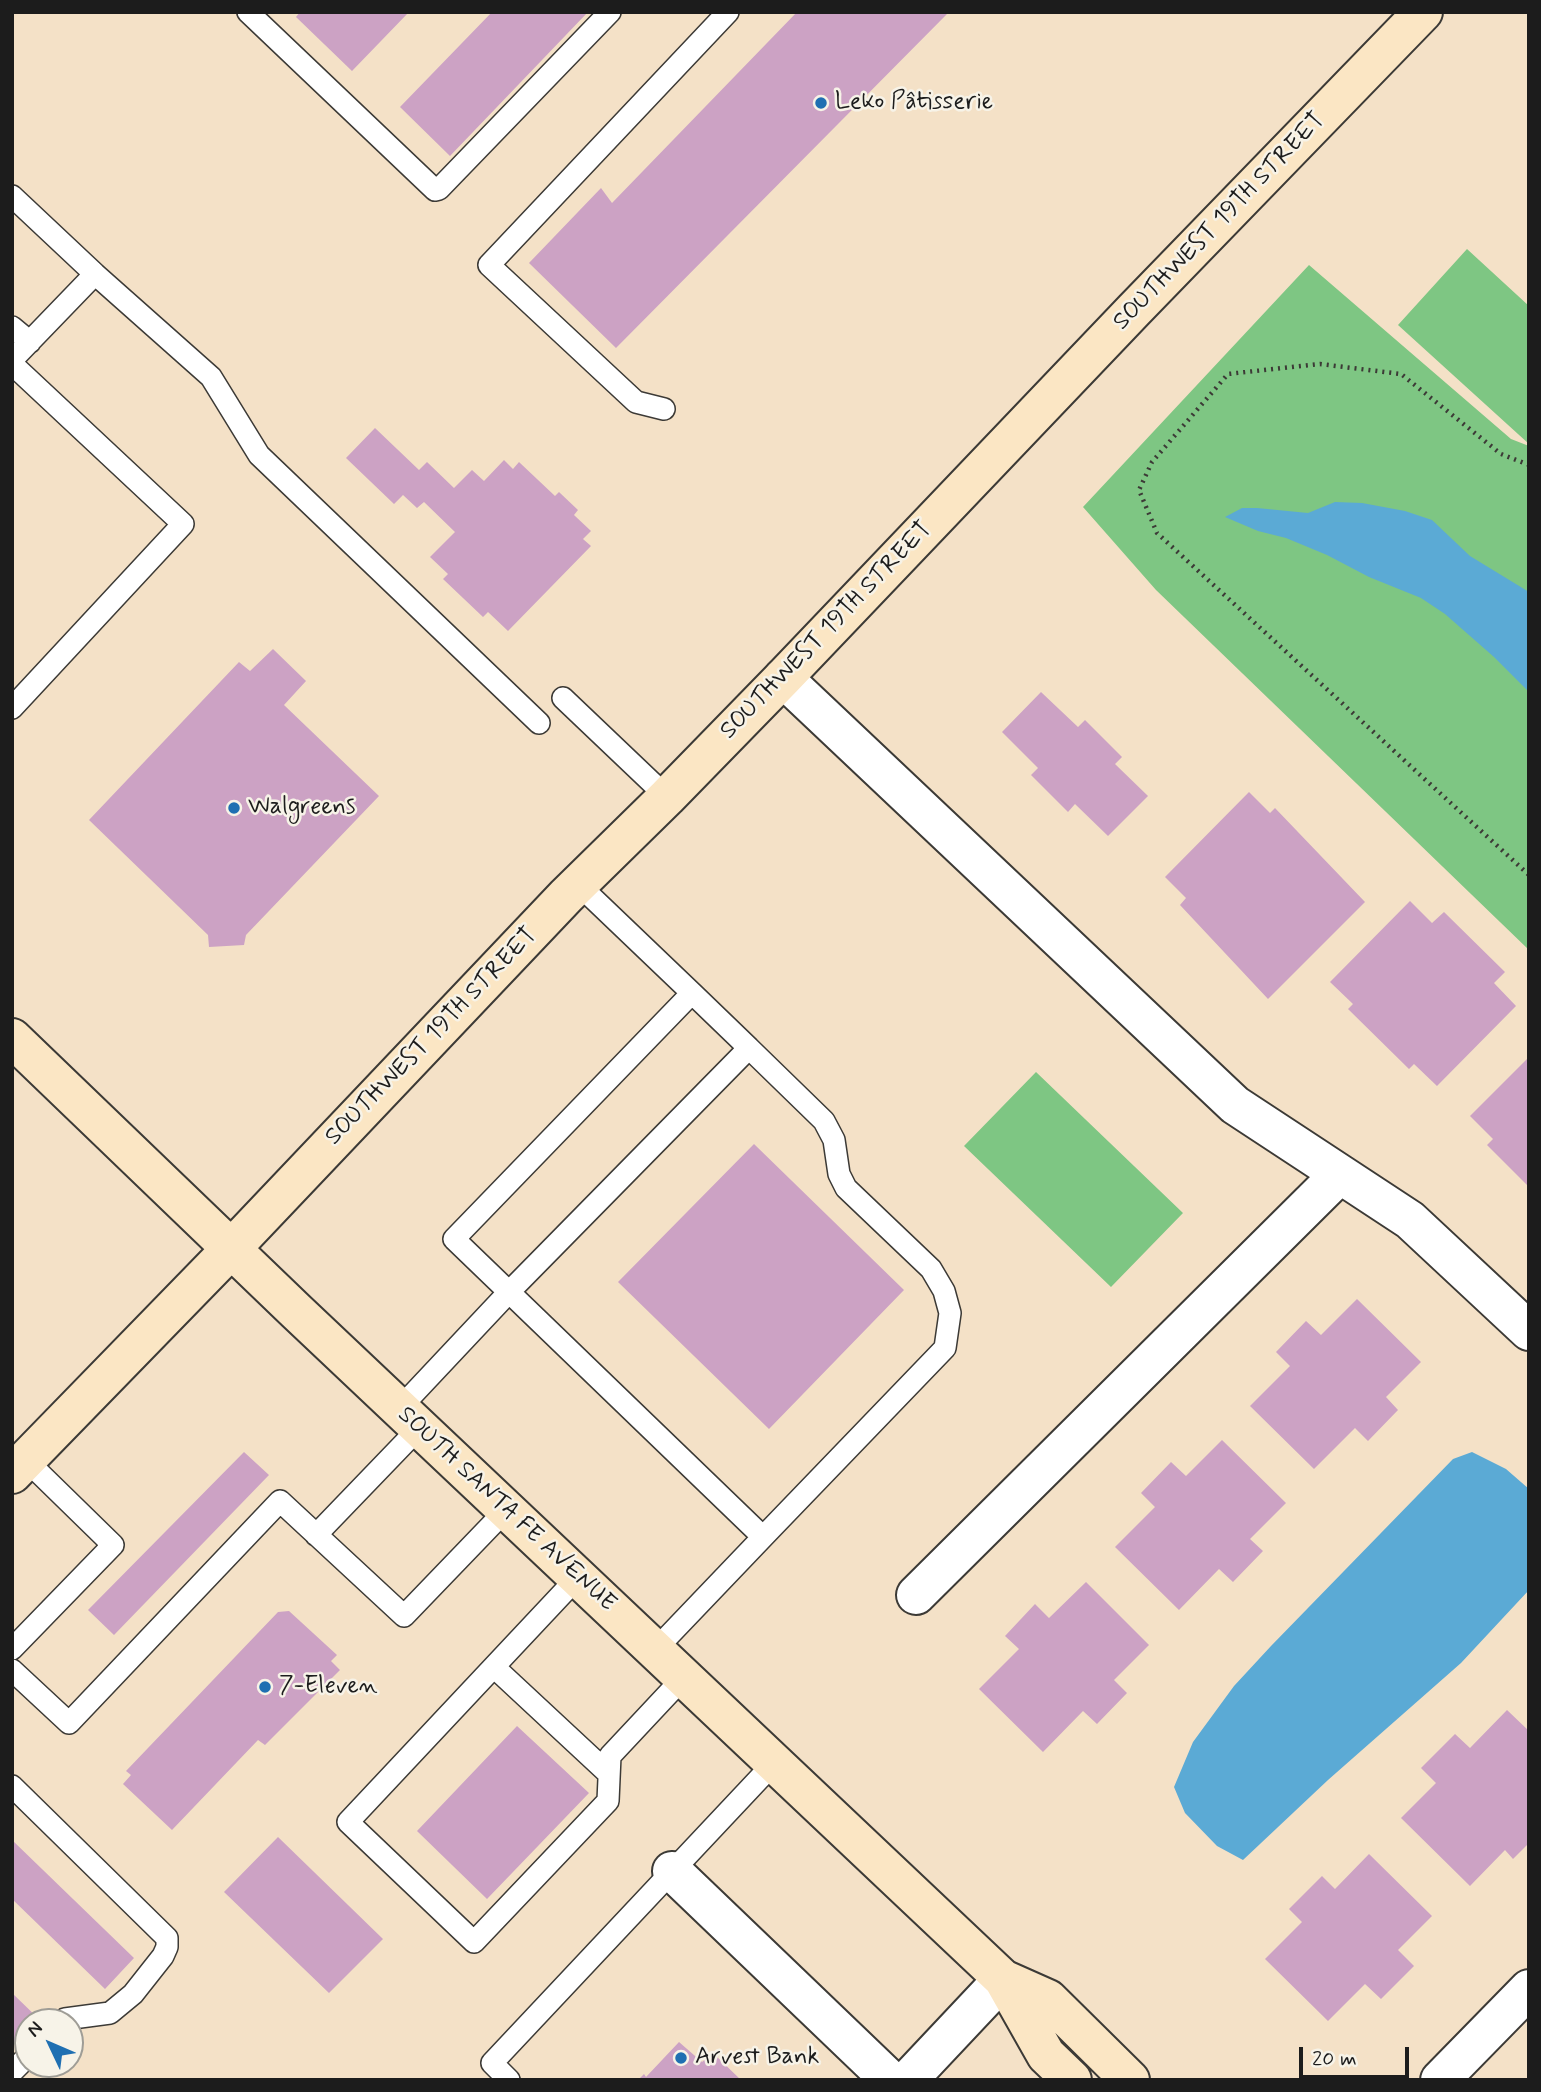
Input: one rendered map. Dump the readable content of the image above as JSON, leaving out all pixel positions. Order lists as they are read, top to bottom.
{
  "streets": {
    "street": ["SOUTHWEST 19TH STREET", "SOUTH SANTA FE AVENUE"]
  },
  "crossings": [
    ["SOUTHWEST 19TH STREET", "SOUTH SANTA FE AVENUE"]
  ],
  "places": [
    "Leko Pâtisserie",
    "Walgreens",
    "7-Eleven",
    "Arvest Bank"
  ],
  "scale_bar": "20 m",
  "north": "top left"
}
